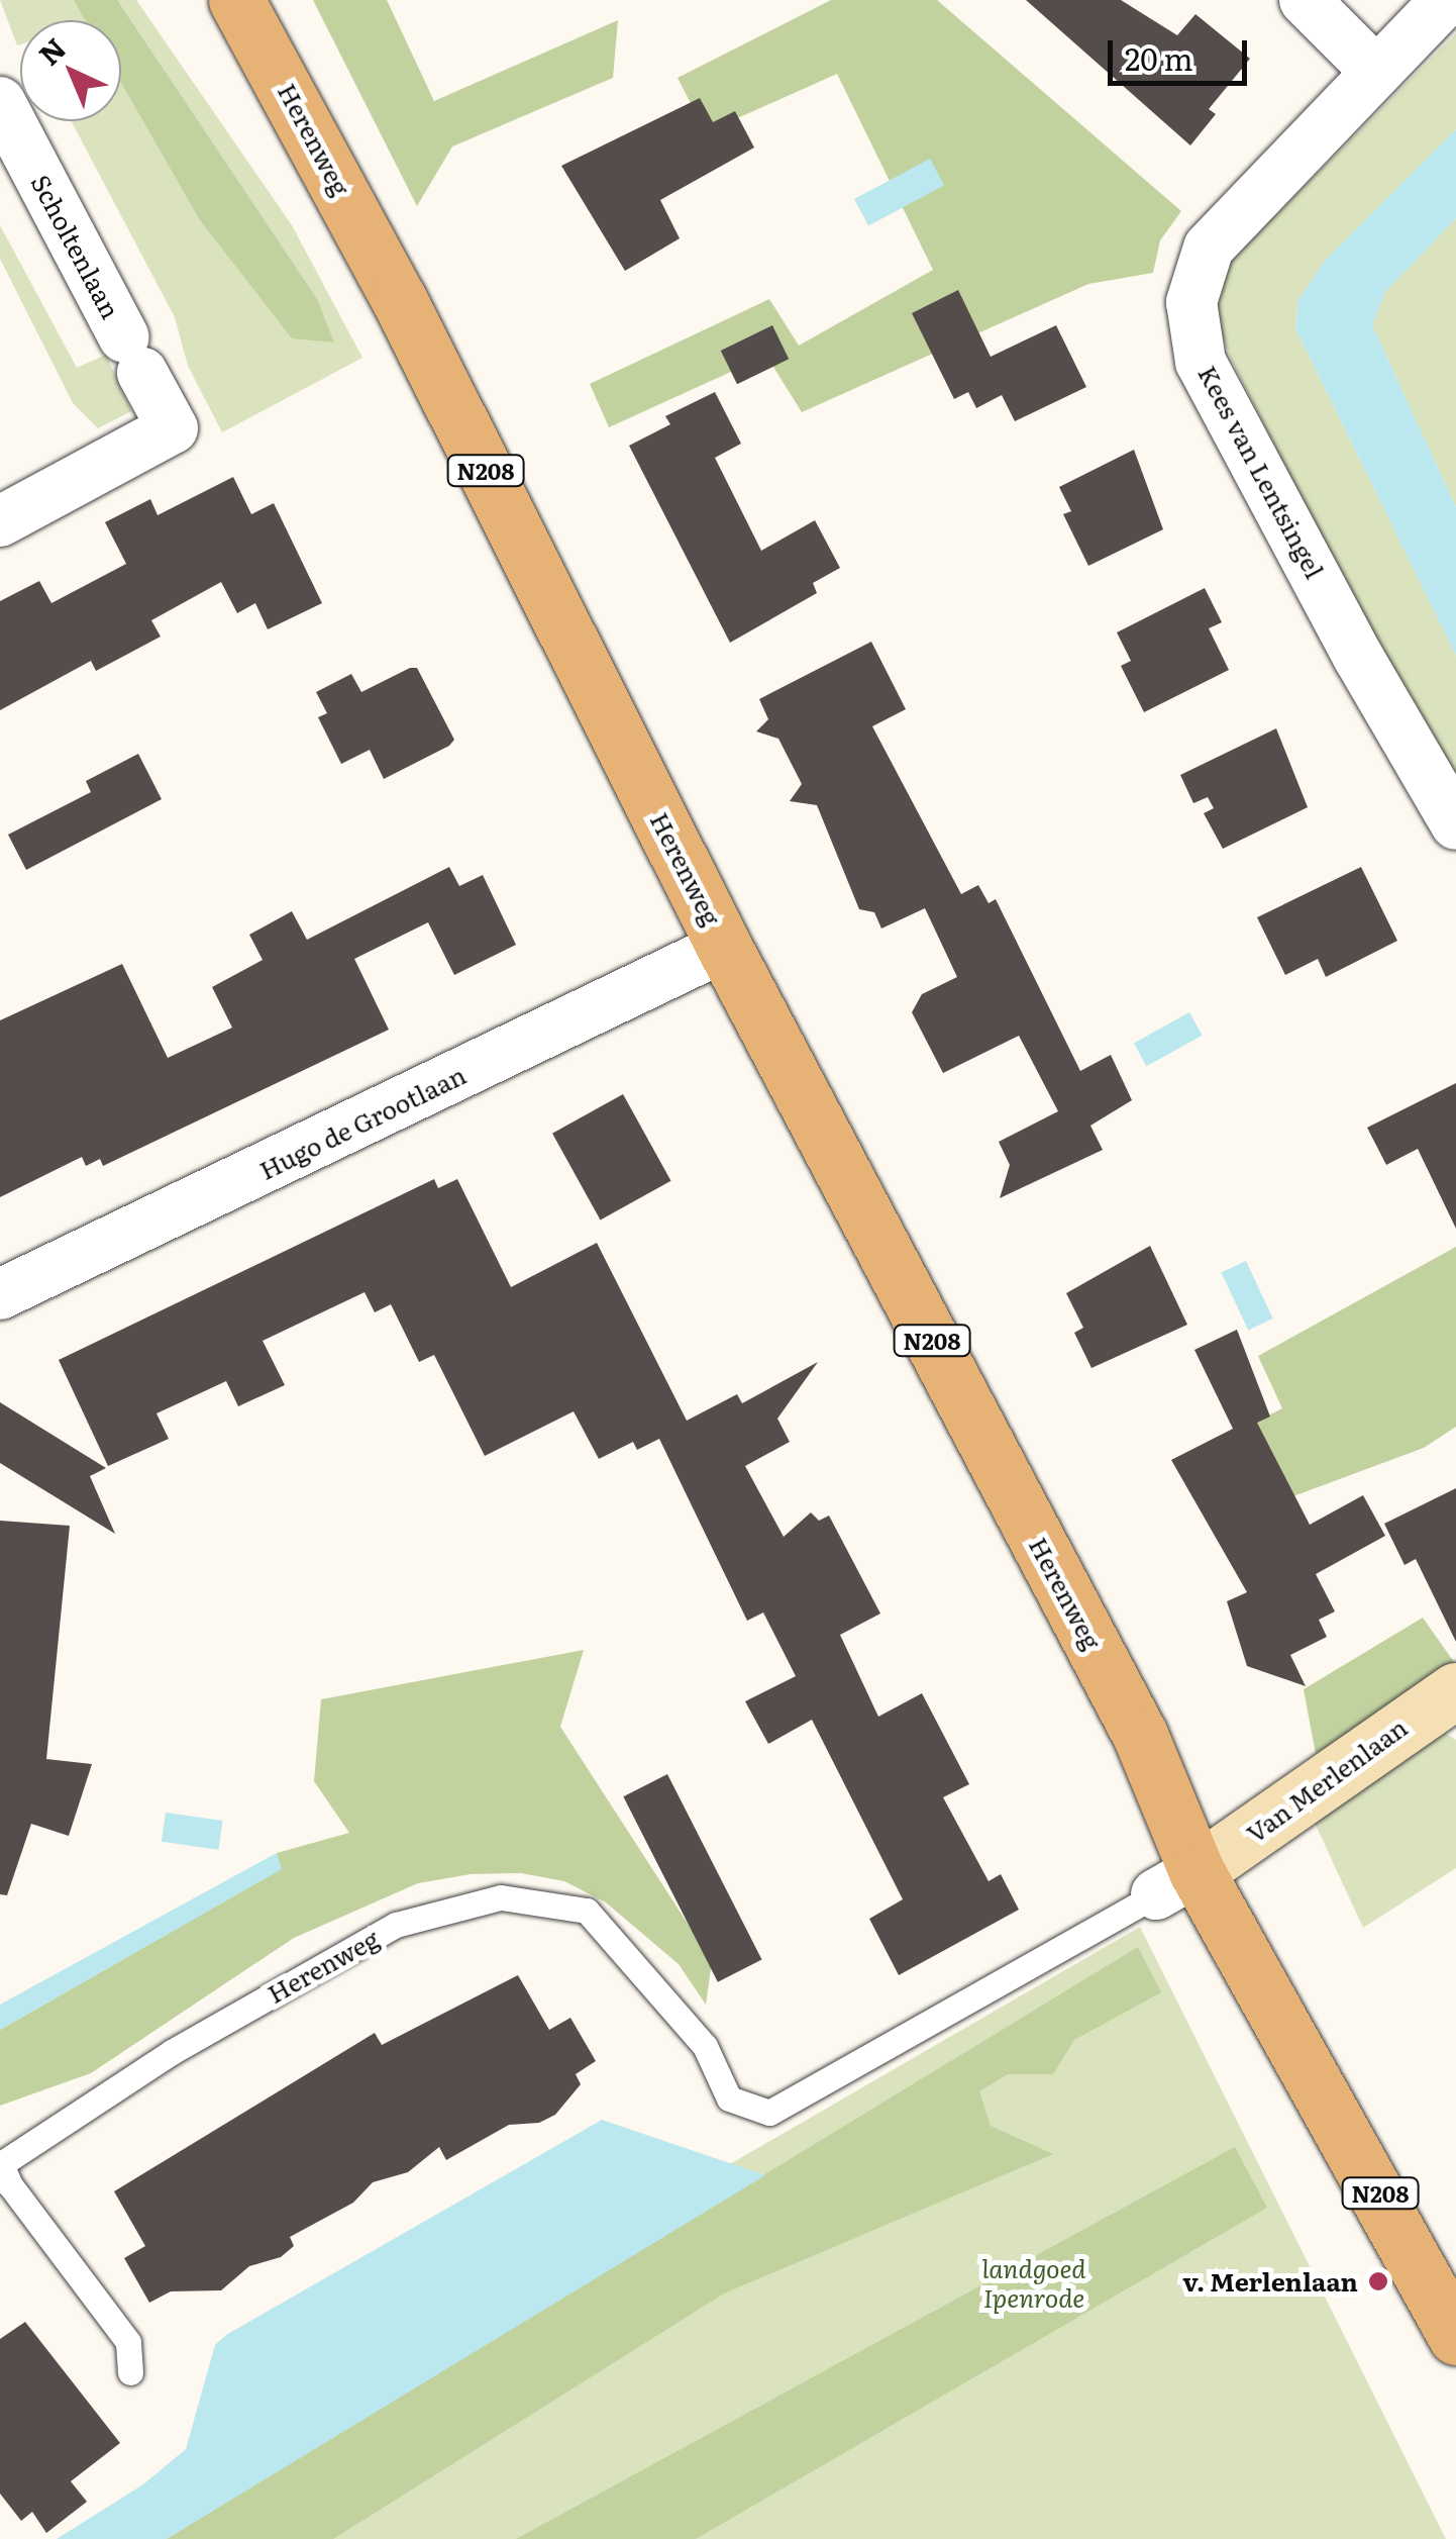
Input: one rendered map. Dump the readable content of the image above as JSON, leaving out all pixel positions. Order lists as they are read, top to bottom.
{
  "streets": {
    "main road": ["Herenweg", "N208", "Van Merlenlaan"],
    "street": ["Scholtenlaan", "Kees van Lentsingel", "Hugo de Grootlaan"]
  },
  "crossings": [
    ["Herenweg", "Hugo de Grootlaan"],
    ["Herenweg", "Van Merlenlaan"]
  ],
  "parks": ["landgoed Ipenrode"],
  "places": ["v. Merlenlaan"],
  "scale_bar": "20 m",
  "north": "top left"
}
